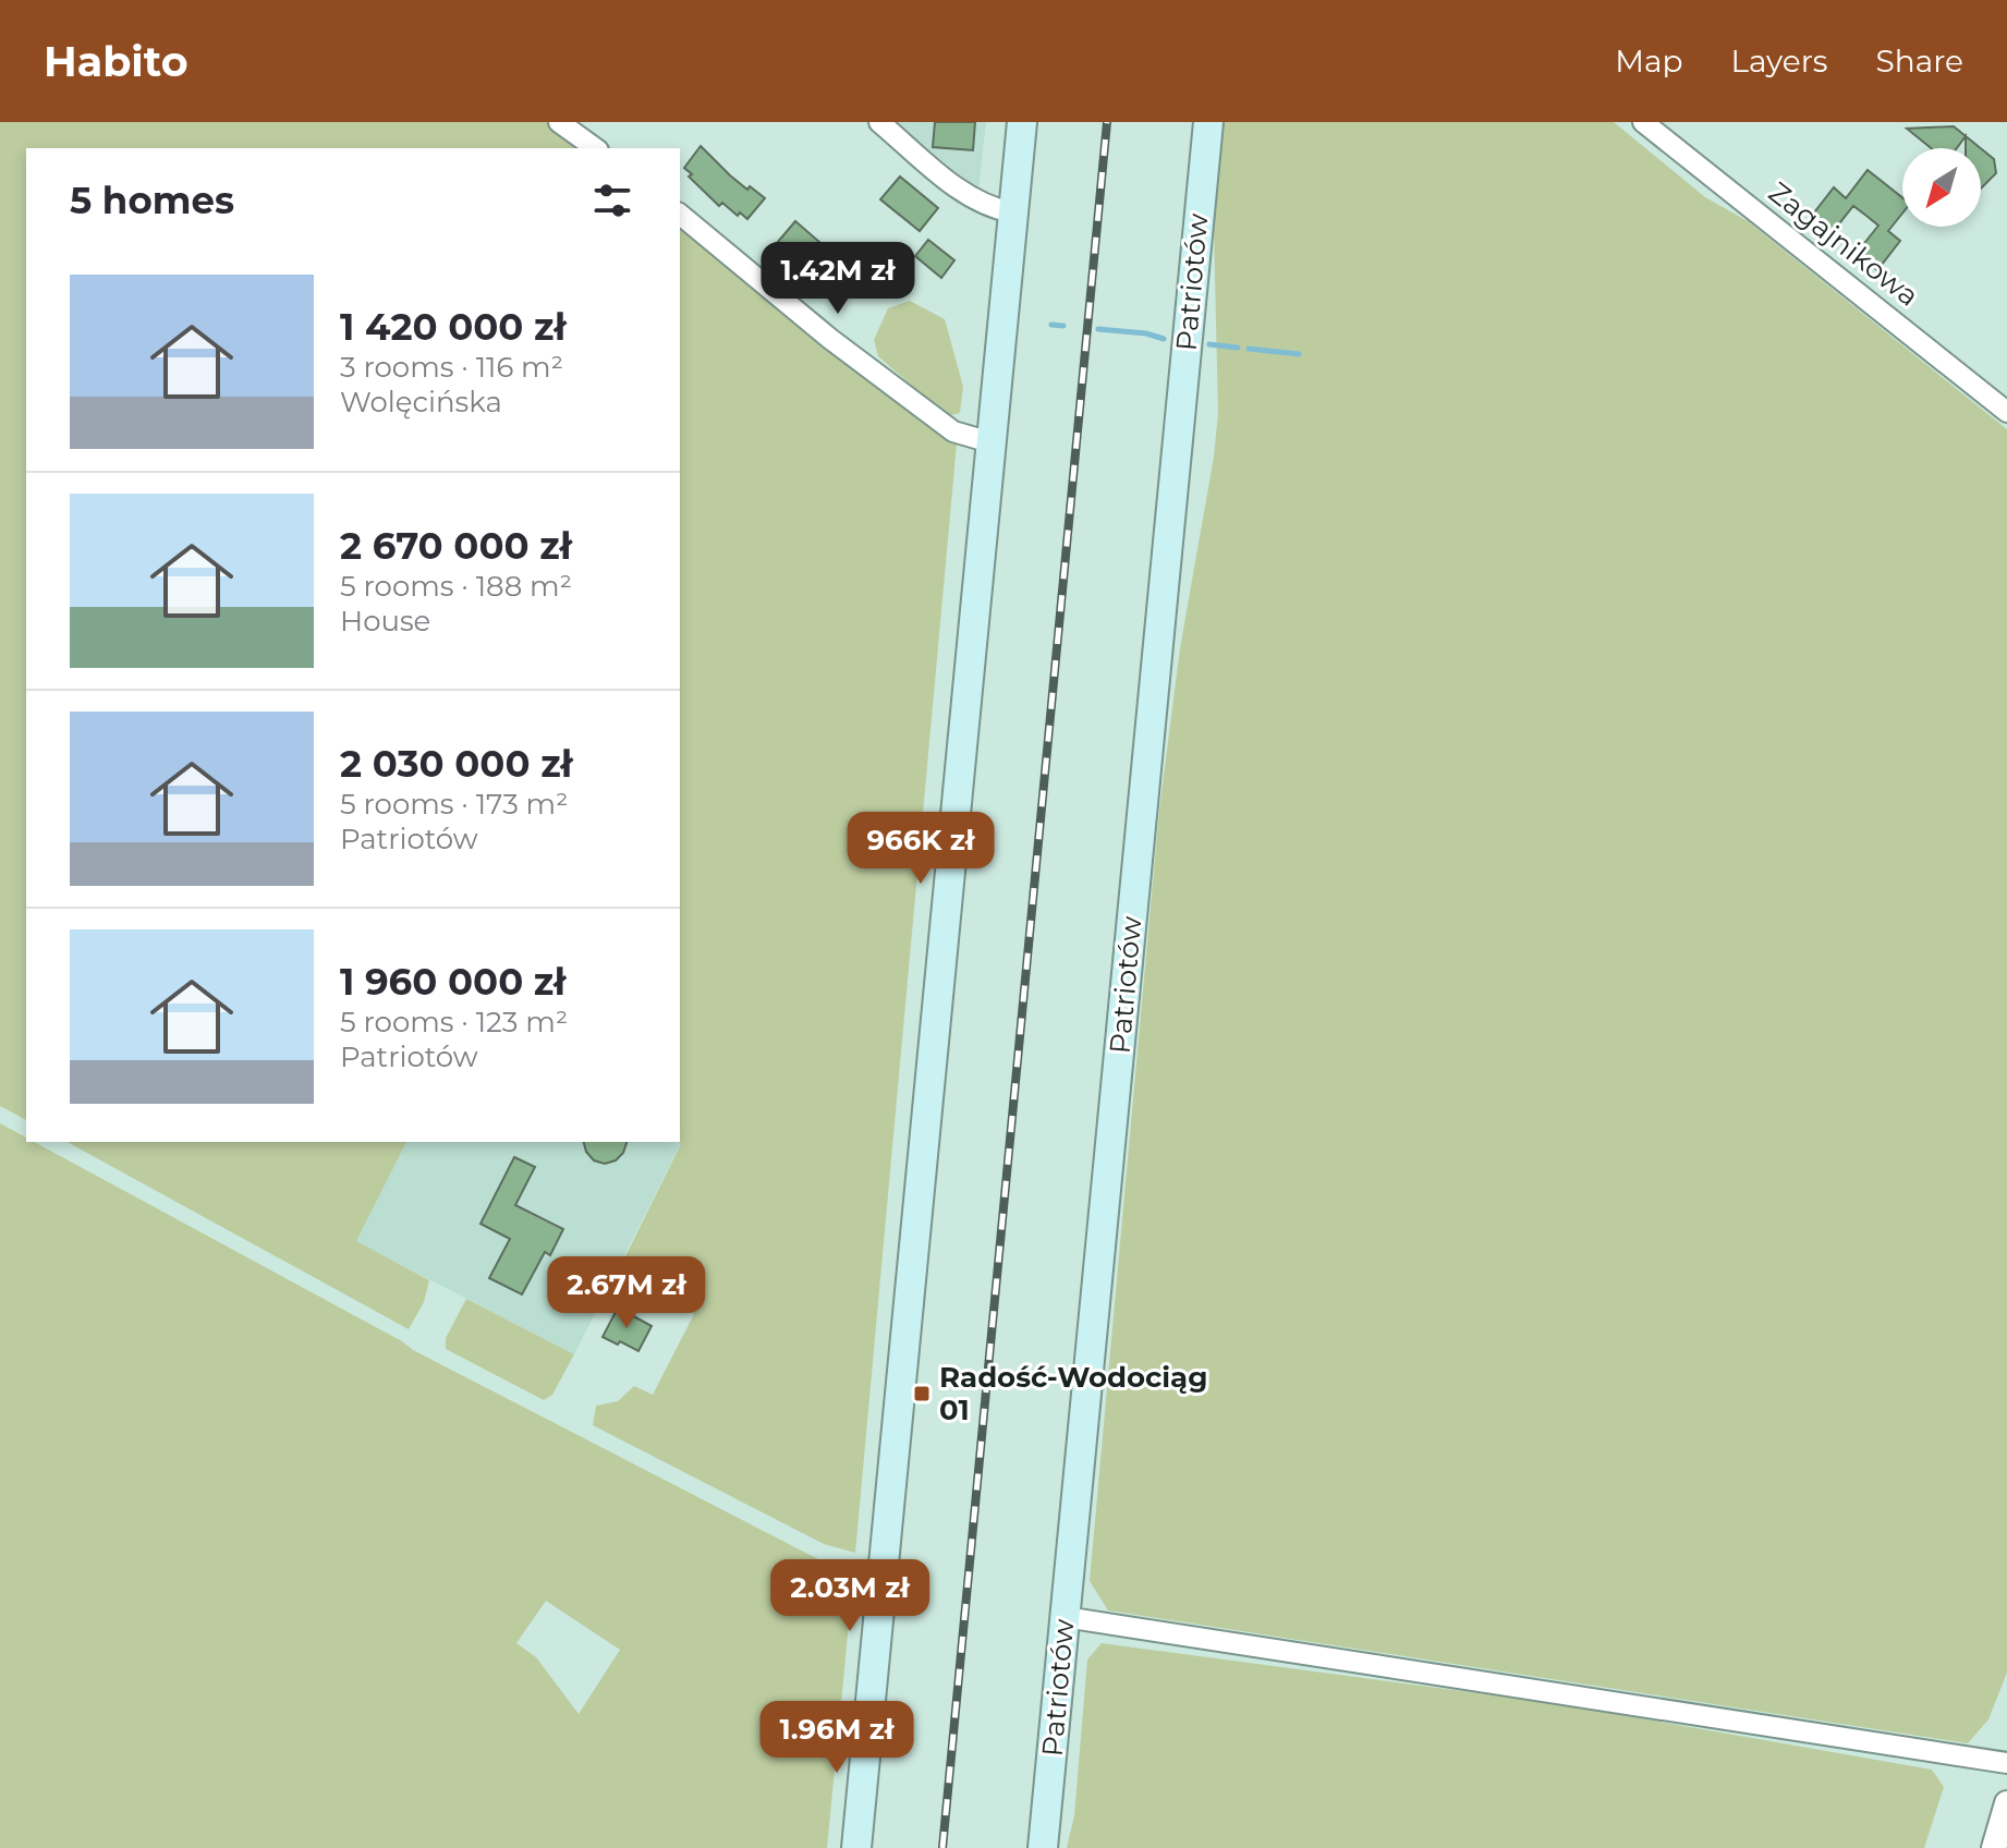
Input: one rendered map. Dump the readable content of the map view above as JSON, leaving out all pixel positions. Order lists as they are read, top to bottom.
{
  "streets": {
    "main road": ["Patriotów"],
    "street": ["Zagajnikowa"]
  },
  "places": {
    "transit": ["Radość-Wodociąg 01"]
  },
  "north": "bottom left",
  "page": {
    "header": "Habito",
    "nav": ["Map", "Layers", "Share"],
    "heading": "5 homes",
    "price": [
      "1.42M zł",
      "966K zł",
      "2.67M zł",
      "2.03M zł",
      "1.96M zł"
    ],
    "list": [
      {
        "name": "1 420 000 zł",
        "note": "3 rooms · 116 m² · Wolęcińska"
      },
      {
        "name": "2 670 000 zł",
        "note": "5 rooms · 188 m² · House"
      },
      {
        "name": "2 030 000 zł",
        "note": "5 rooms · 173 m² · Patriotów"
      },
      {
        "name": "1 960 000 zł",
        "note": "5 rooms · 123 m² · Patriotów"
      }
    ]
  }
}
